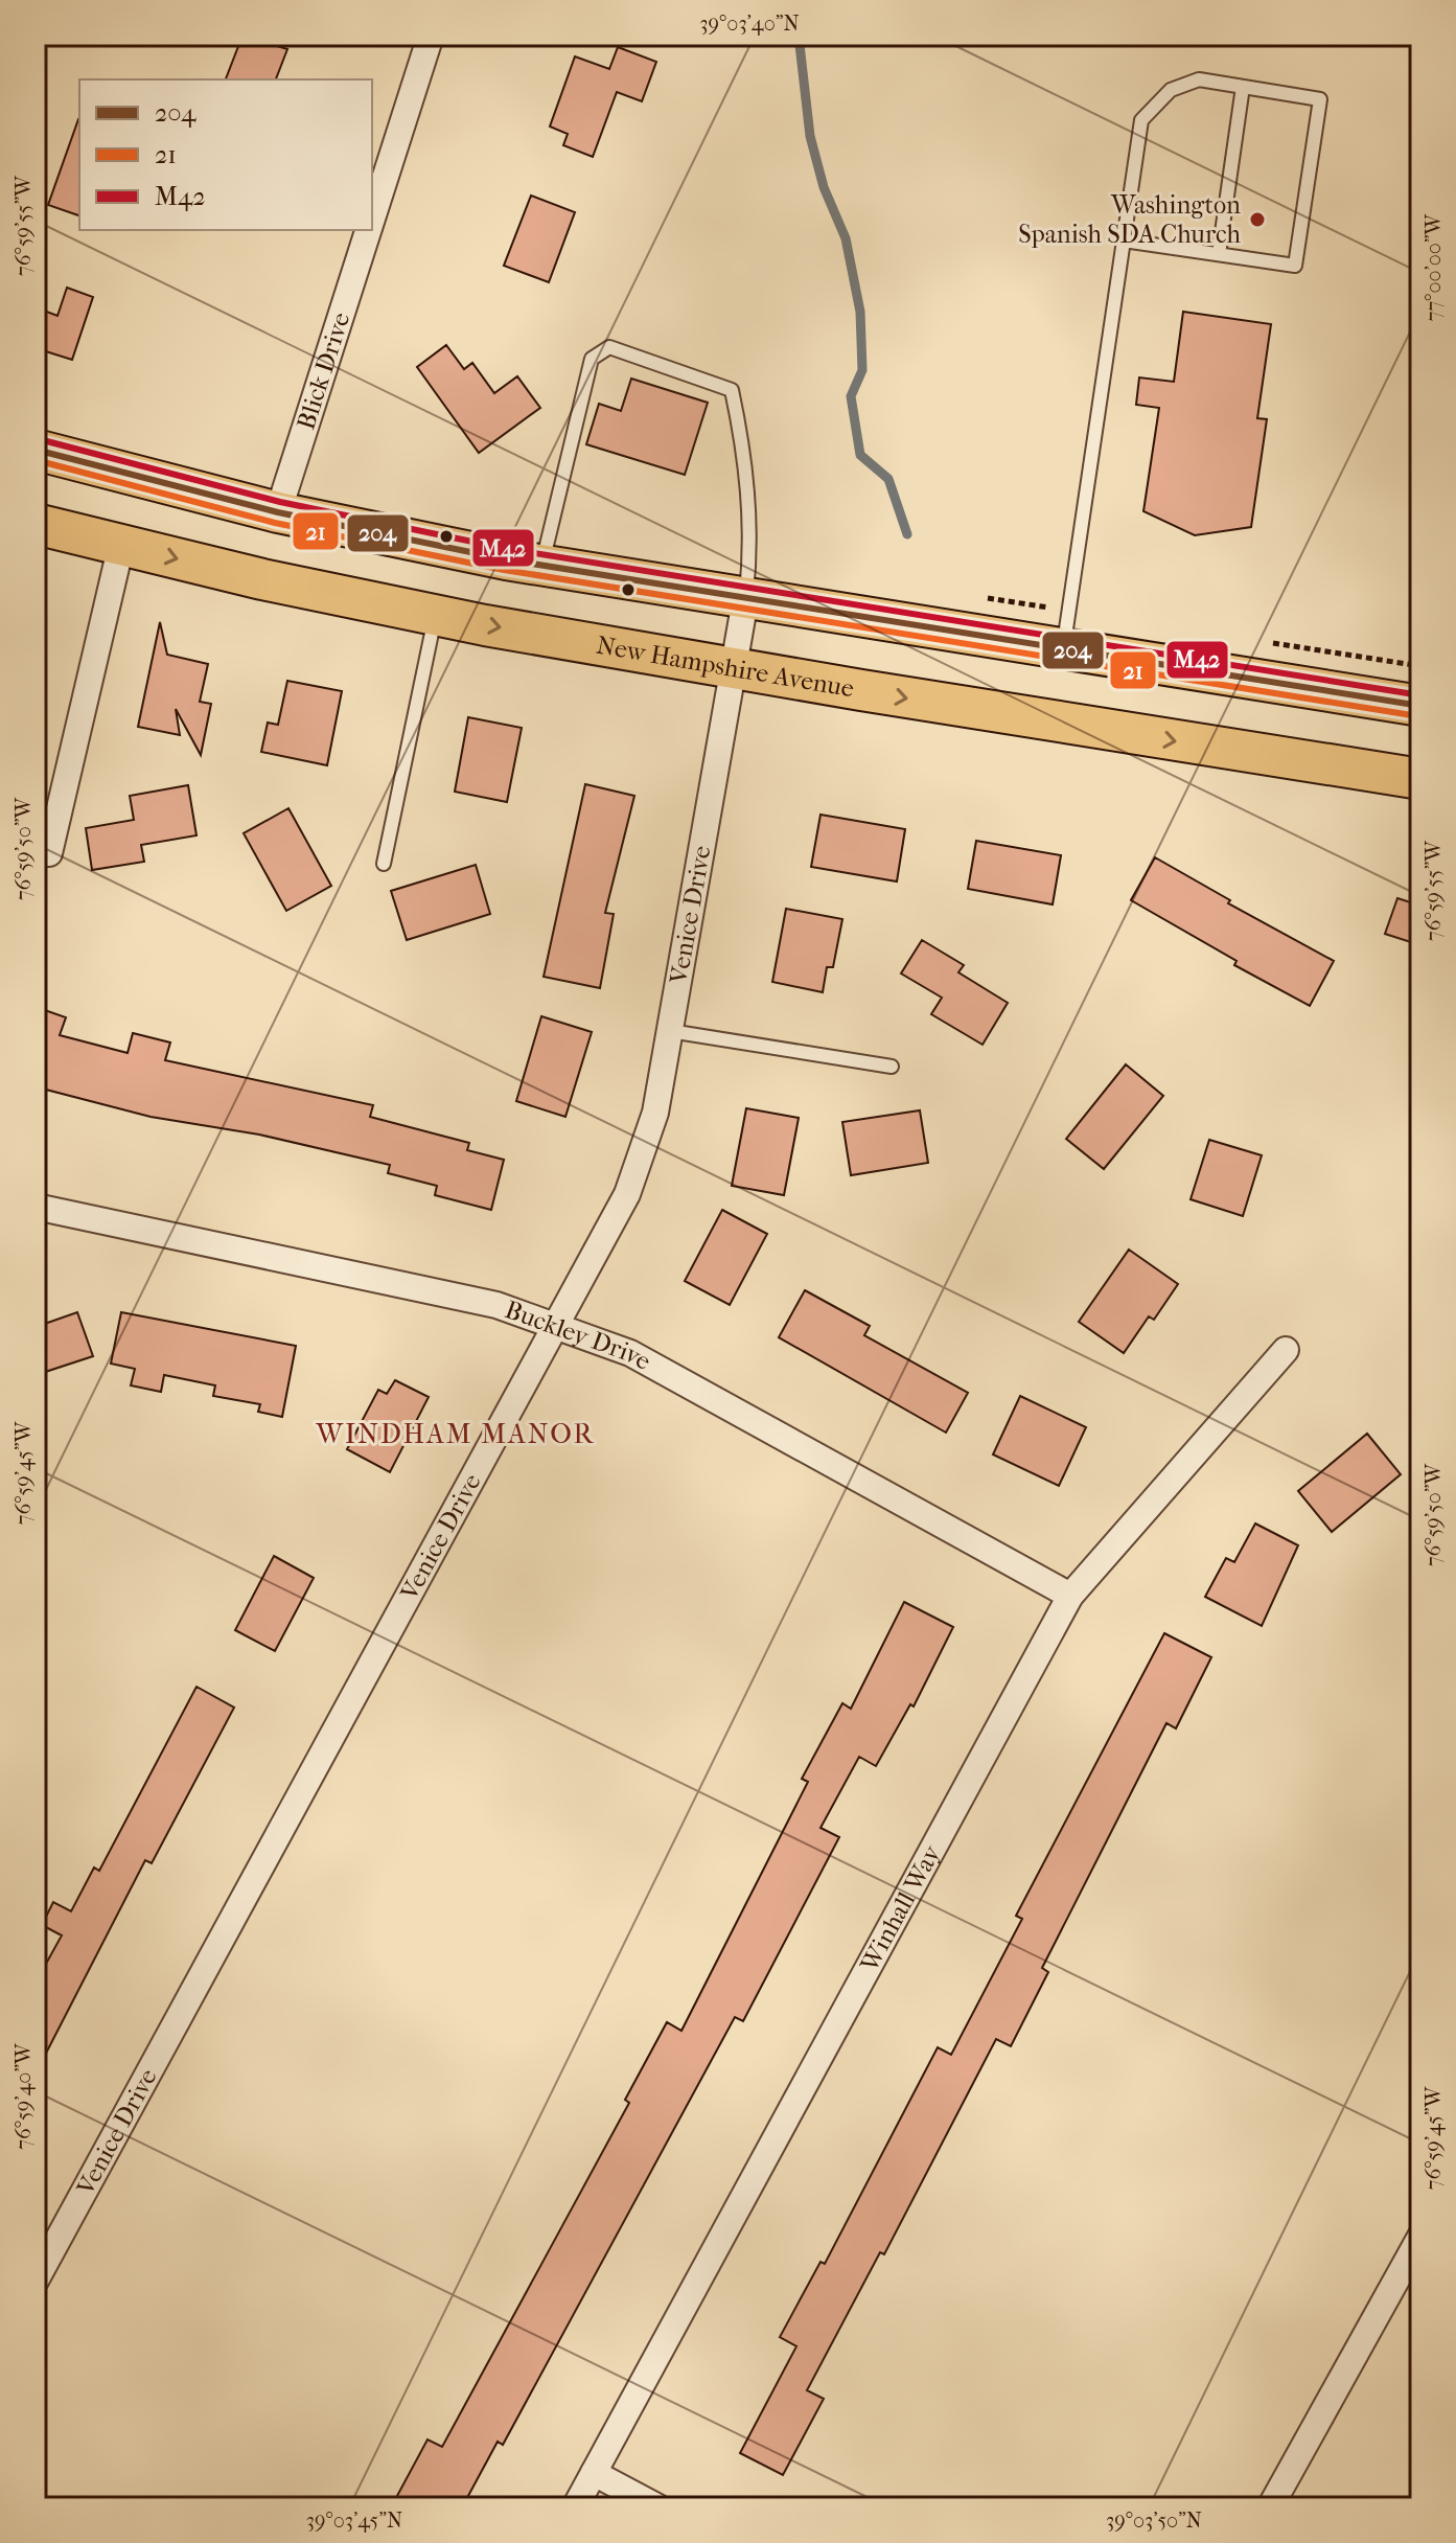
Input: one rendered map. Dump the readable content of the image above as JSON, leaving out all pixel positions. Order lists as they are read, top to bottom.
{
  "streets": {
    "main road": ["New Hampshire Avenue"],
    "street": [
      "Blick Drive",
      "Venice Drive",
      "Buckley Drive",
      "Winhall Way"
    ]
  },
  "crossings": [
    ["New Hampshire Avenue", "Venice Drive"],
    ["Venice Drive", "Buckley Drive"],
    ["Buckley Drive", "Winhall Way"]
  ],
  "districts": ["WINDHAM MANOR"],
  "places": ["Washington Spanish SDA Church"],
  "lines": ["transit line M42", "transit line 204", "transit line 21"],
  "legend": ["204", "21", "M42"],
  "coordinates": [
    "39°03'40\"N",
    "76°59'55\"W",
    "77°00'00\"W",
    "76°59'50\"W",
    "76°59'45\"W",
    "76°59'40\"W",
    "39°03'45\"N",
    "39°03'50\"N"
  ]
}
